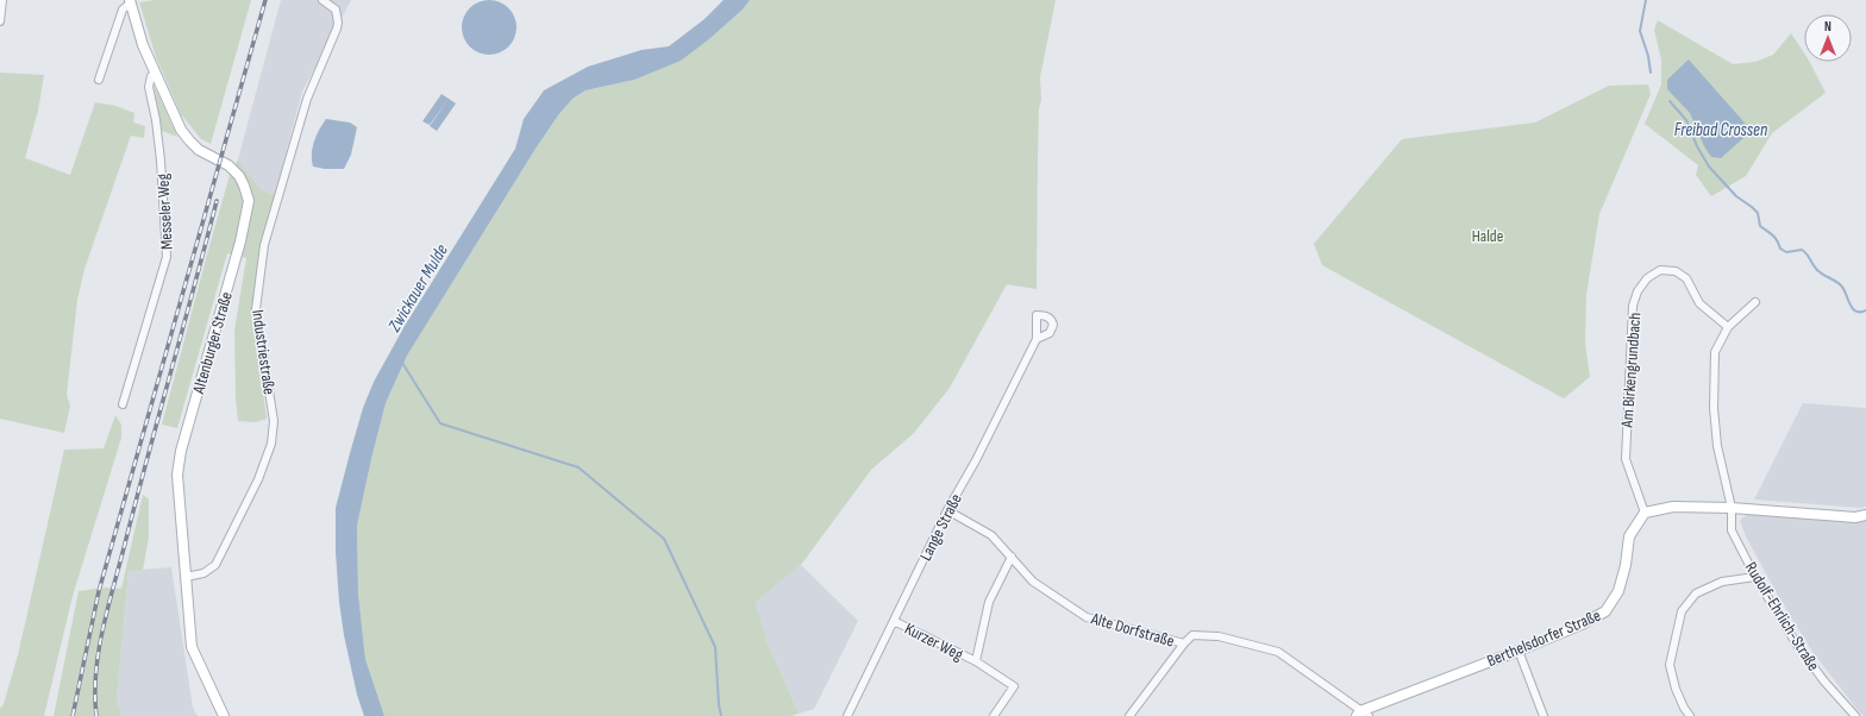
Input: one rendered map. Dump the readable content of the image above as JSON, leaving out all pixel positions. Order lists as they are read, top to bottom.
{
  "streets": {
    "street": [
      "Messeler Weg",
      "Altenburger Straße",
      "Industriestraße",
      "Am Birkengrundbach",
      "Lange Straße",
      "Rudolf-Ehrlich-Straße",
      "Alte Dorfstraße",
      "Berthelsdorfer Straße",
      "Kurzer Weg"
    ]
  },
  "crossings": [
    ["Messeler Weg", "Altenburger Straße"],
    ["Altenburger Straße", "Industriestraße"],
    ["Am Birkengrundbach", "Berthelsdorfer Straße"],
    ["Lange Straße", "Alte Dorfstraße"],
    ["Lange Straße", "Kurzer Weg"],
    ["Alte Dorfstraße", "Berthelsdorfer Straße"]
  ],
  "water": ["Freibad Crossen", "Zwickauer Mulde"],
  "parks": ["Halde"],
  "north": "top"
}
